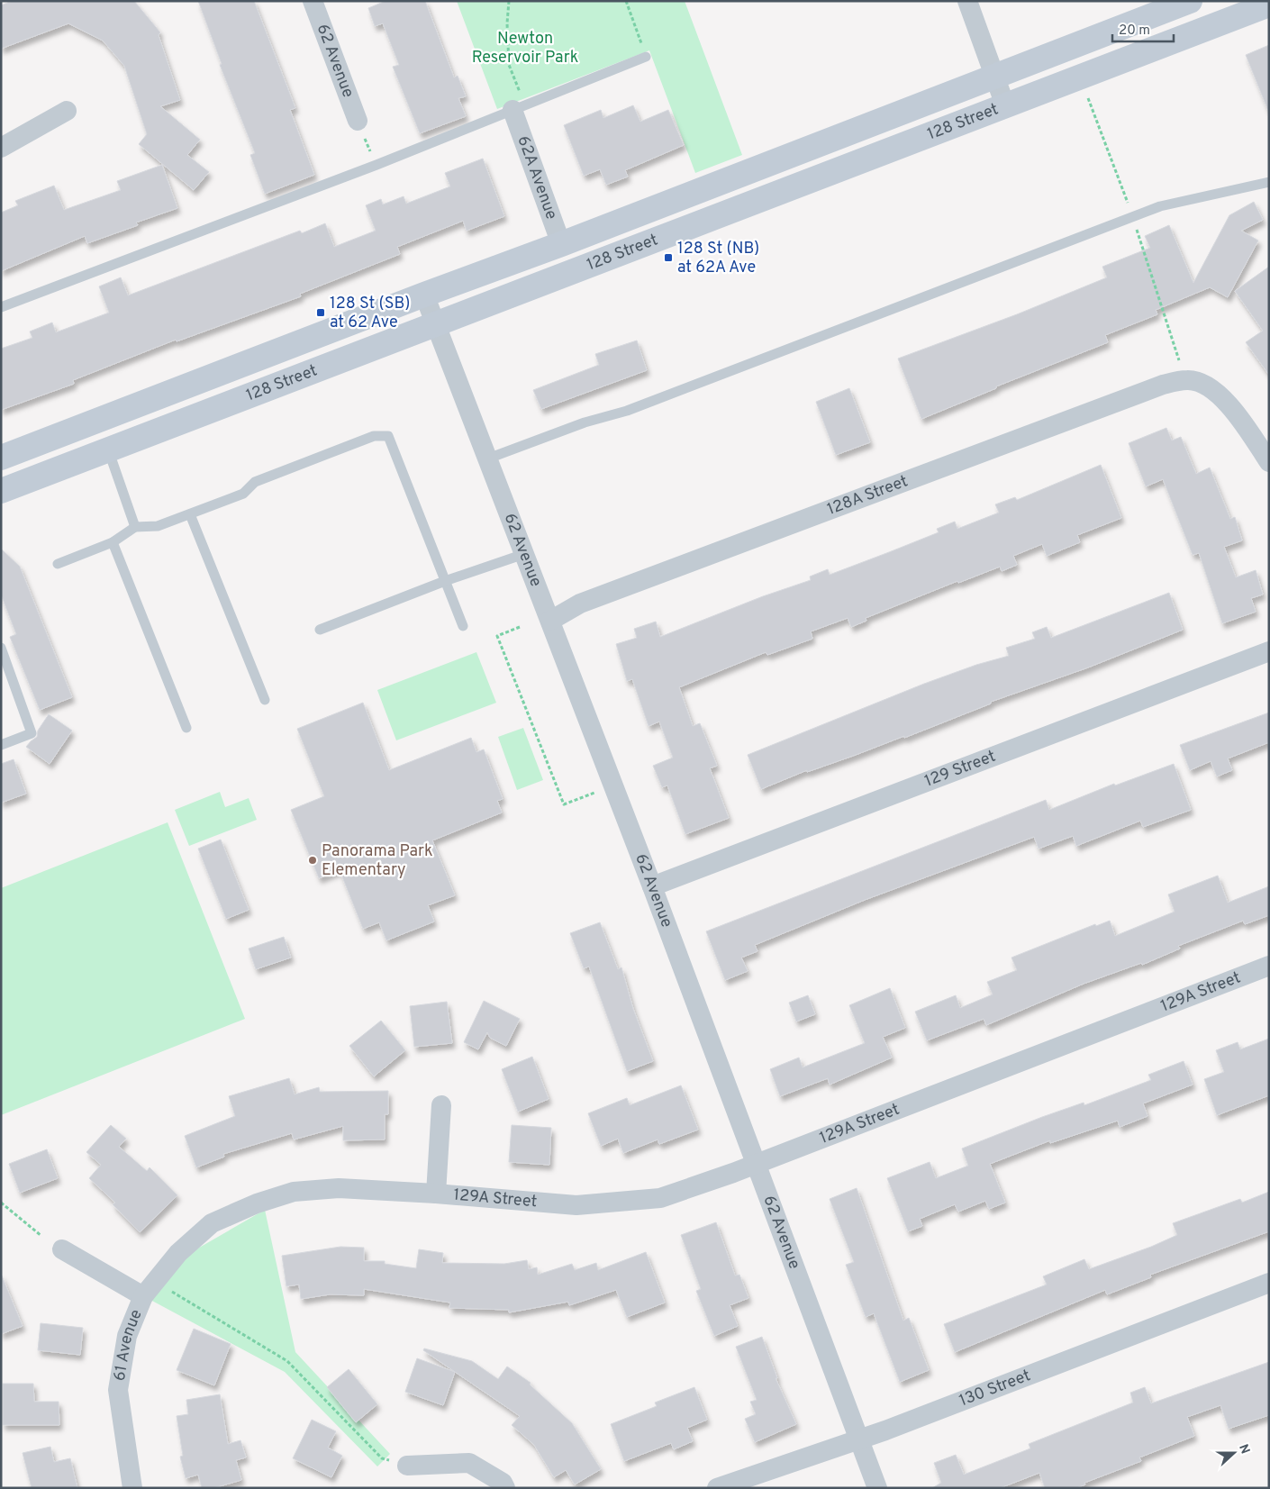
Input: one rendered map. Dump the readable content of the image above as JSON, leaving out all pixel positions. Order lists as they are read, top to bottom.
{
  "streets": {
    "main road": ["128 Street"],
    "street": [
      "62 Avenue",
      "62A Avenue",
      "128A Street",
      "129 Street",
      "129A Street",
      "61 Avenue",
      "130 Street"
    ]
  },
  "crossings": [
    ["62 Avenue", "128 Street"],
    ["62 Avenue", "128A Street"],
    ["62 Avenue", "129 Street"],
    ["62 Avenue", "129A Street"],
    ["62 Avenue", "130 Street"],
    ["128 Street", "62A Avenue"],
    ["129A Street", "61 Avenue"]
  ],
  "parks": ["Newton Reservoir Park"],
  "places": {
    "transit": ["128 St (NB) at 62A Ave", "128 St (SB) at 62 Ave"],
    "other": ["Panorama Park Elementary"]
  },
  "scale_bar": "20 m",
  "north": "right"
}
